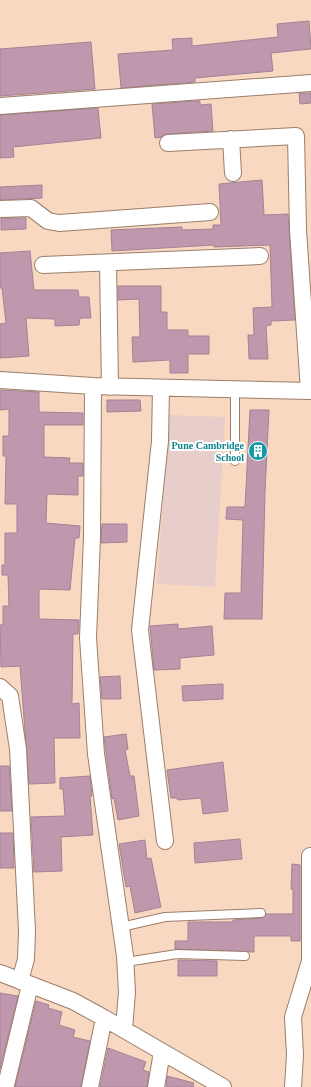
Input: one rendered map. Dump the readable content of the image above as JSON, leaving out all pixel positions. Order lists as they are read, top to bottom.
{
  "places": {
    "building": ["Pune Cambridge School"]
  }
}
